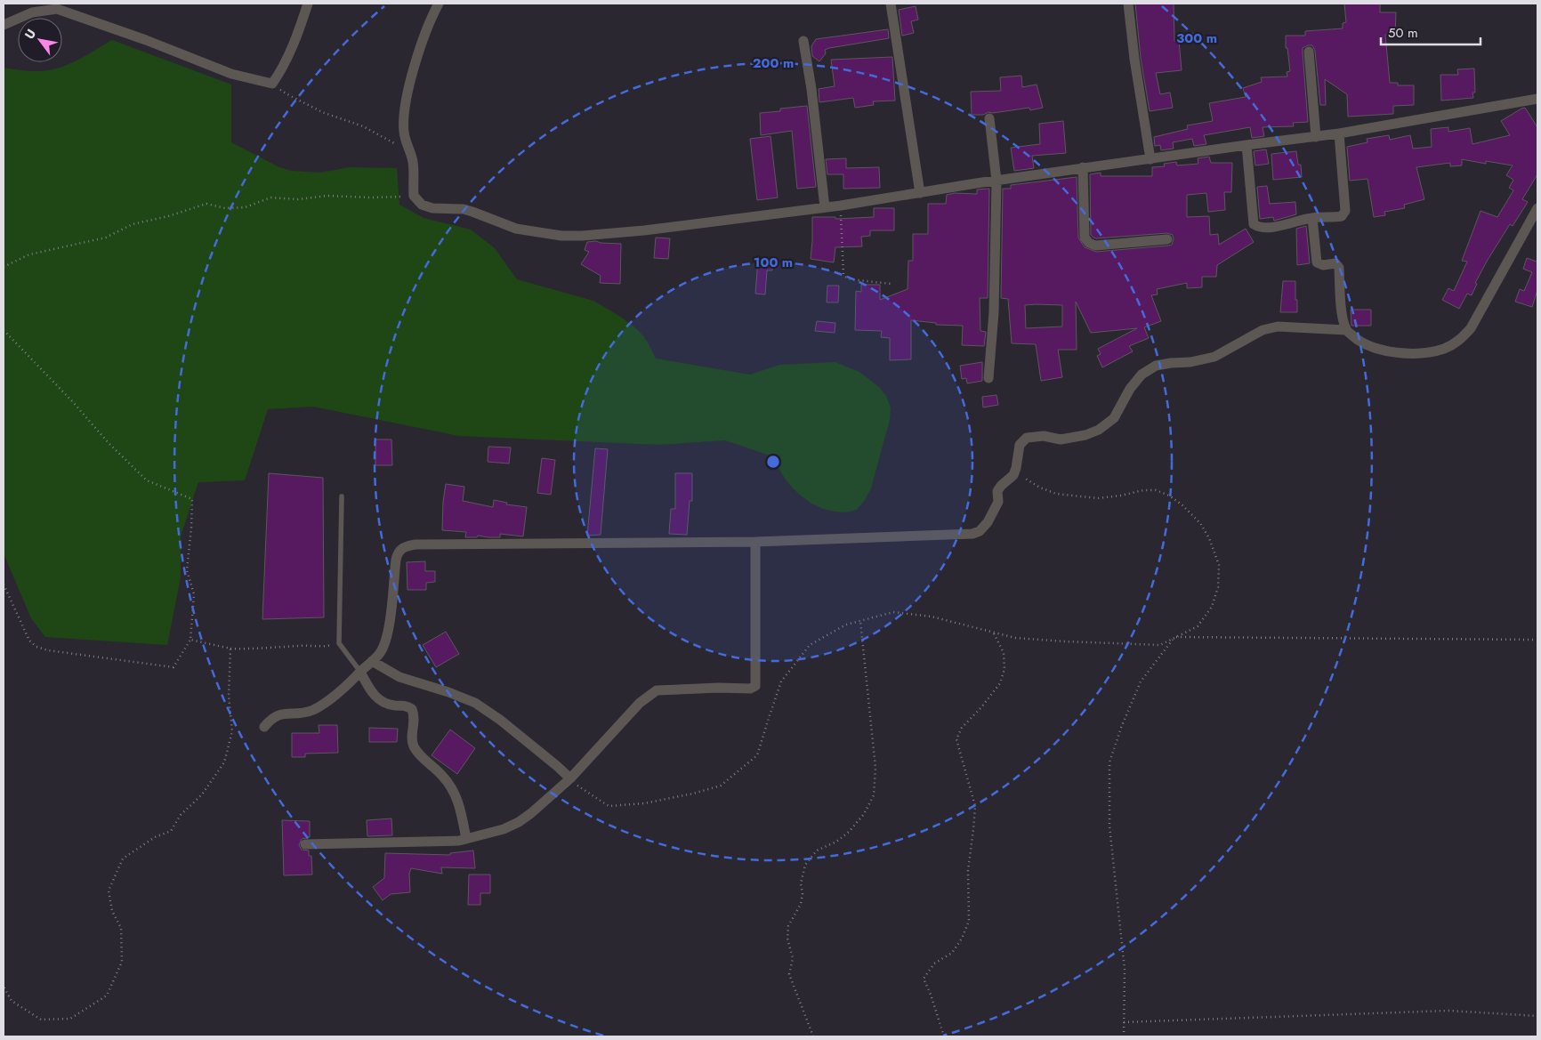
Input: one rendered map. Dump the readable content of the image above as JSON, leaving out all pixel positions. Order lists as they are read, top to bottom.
{
  "scale_bar": "50 m",
  "north": "top left",
  "rings": ["300 m", "200 m", "100 m"]
}
